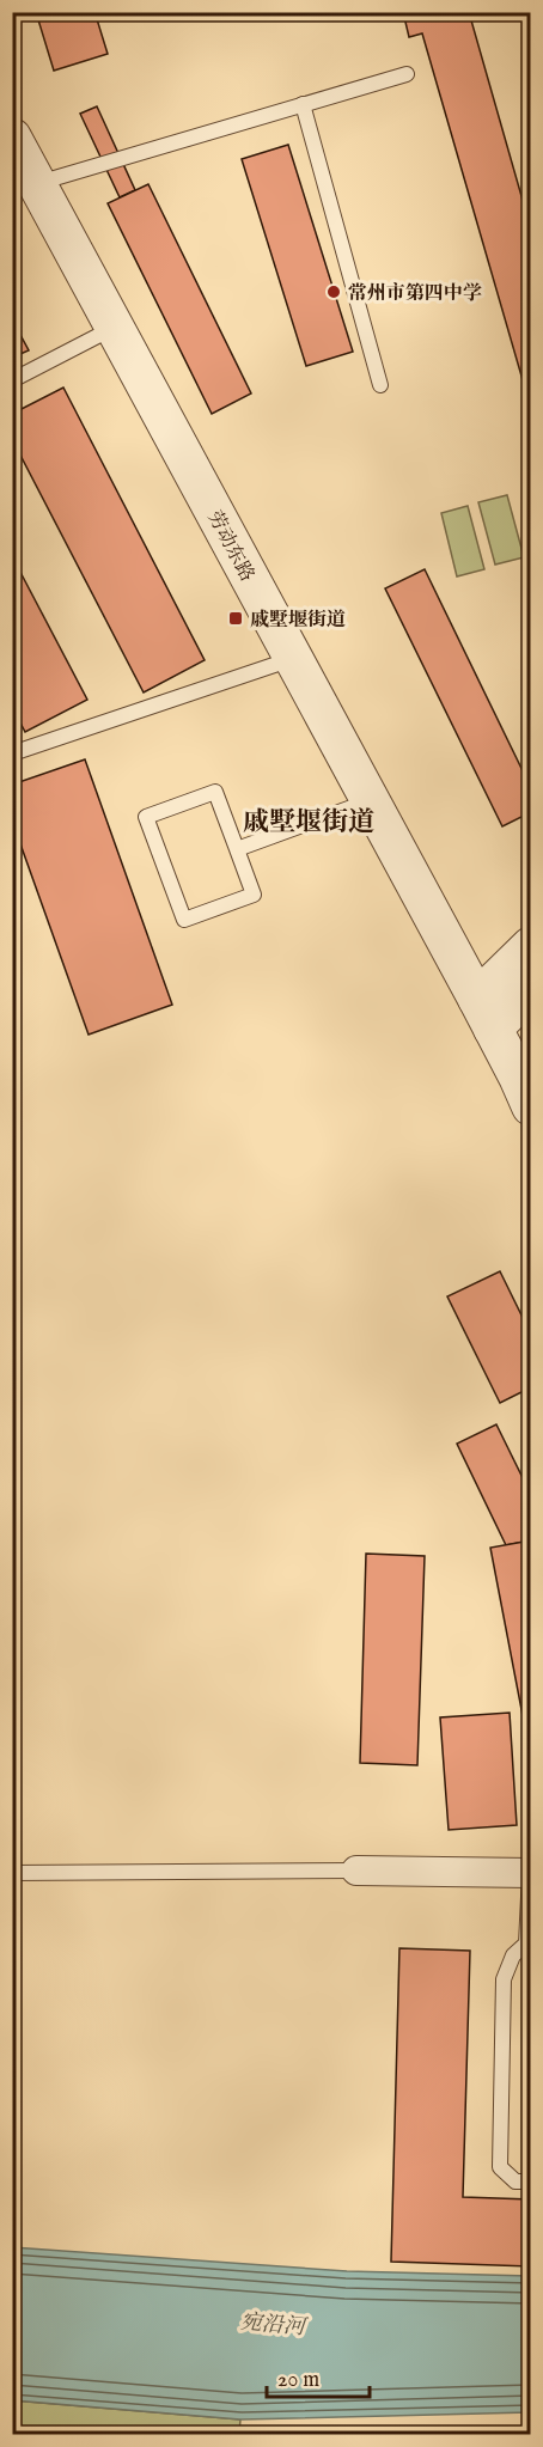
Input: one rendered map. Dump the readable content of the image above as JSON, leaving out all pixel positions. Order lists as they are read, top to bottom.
{
  "streets": {
    "street": ["劳动东路"]
  },
  "districts": ["戚墅堰街道"],
  "water": ["宛沿河"],
  "places": {
    "other": ["常州市第四中学"],
    "transit": ["戚墅堰街道"]
  },
  "scale_bar": "20 m"
}
